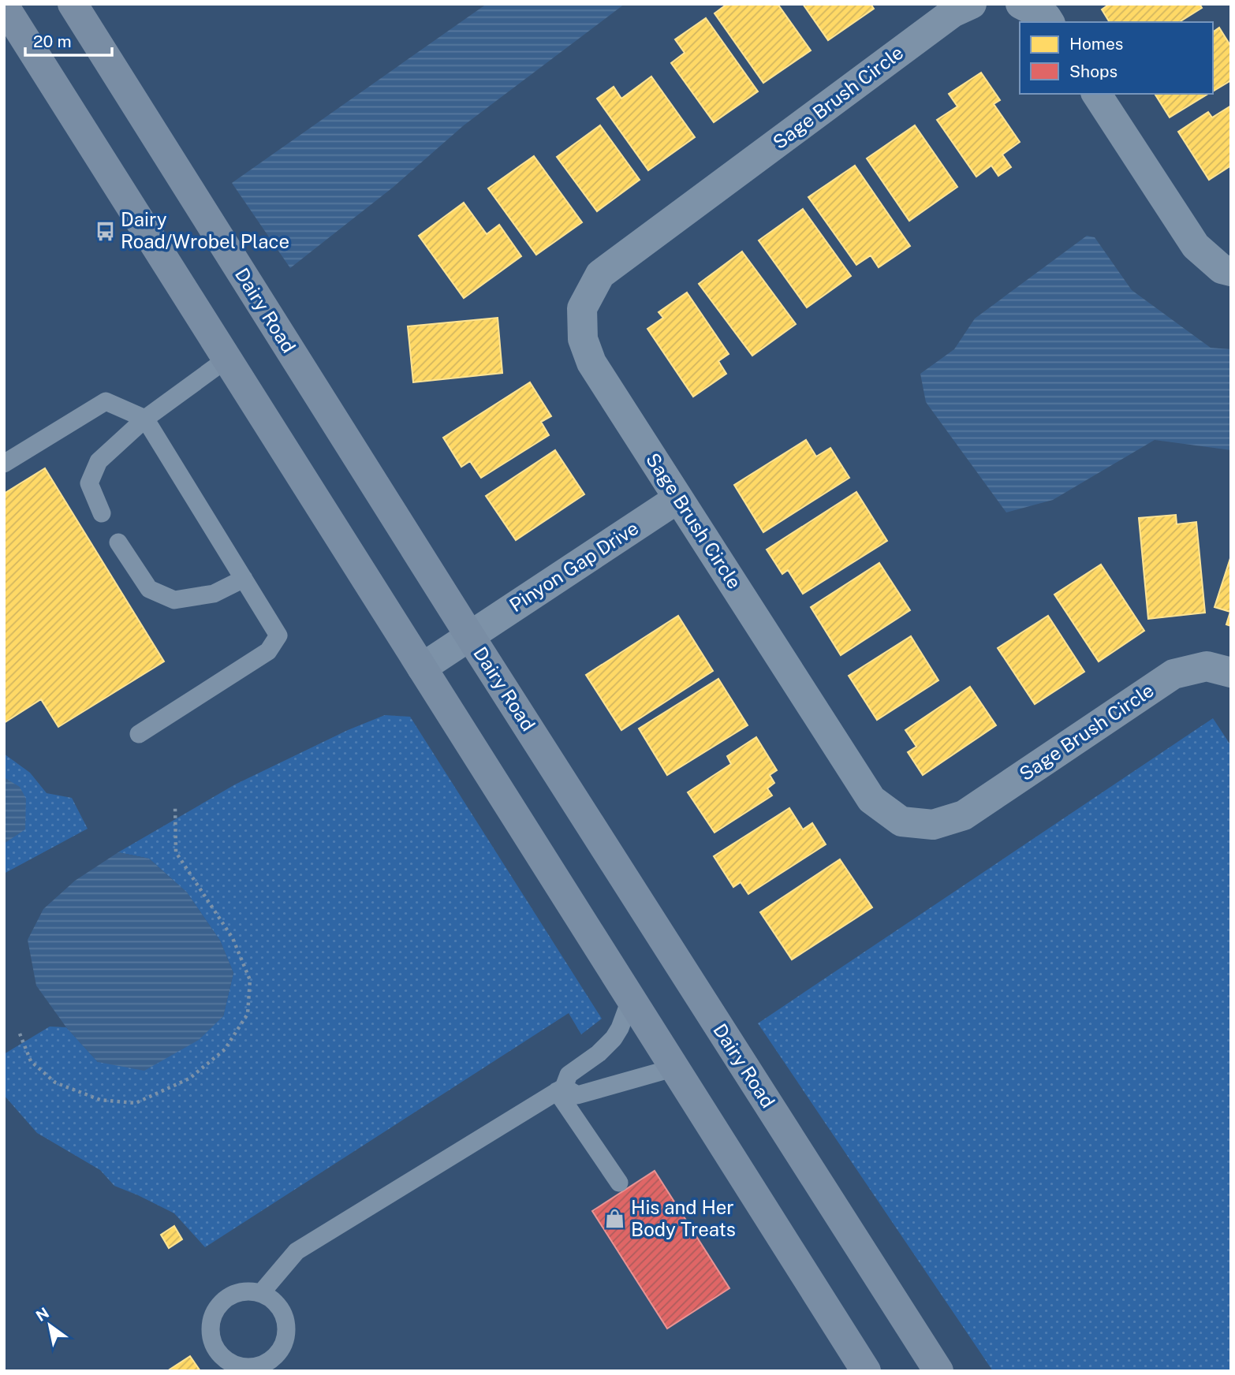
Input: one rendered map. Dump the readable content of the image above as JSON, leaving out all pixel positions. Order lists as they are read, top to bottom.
{
  "streets": {
    "street": ["Sage Brush Circle", "Dairy Road", "Pinyon Gap Drive"]
  },
  "crossings": [
    ["Sage Brush Circle", "Pinyon Gap Drive"],
    ["Dairy Road", "Pinyon Gap Drive"]
  ],
  "places": {
    "bus stop": ["Dairy Road/Wrobel Place"],
    "shop": ["His and Her Body Treats"]
  },
  "legend": ["Homes", "Shops"],
  "scale_bar": "20 m",
  "north": "top left"
}
